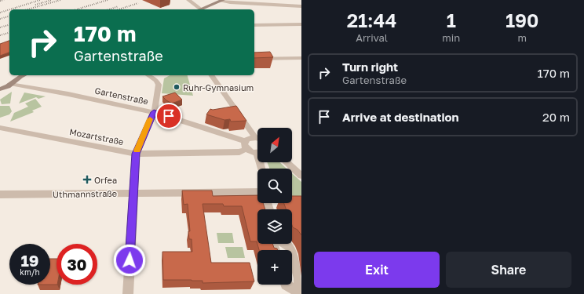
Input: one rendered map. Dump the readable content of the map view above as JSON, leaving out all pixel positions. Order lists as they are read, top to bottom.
{
  "streets": {
    "street": ["Gartenstraße", "Mozartstraße", "Uthmannstraße"]
  },
  "places": {
    "other": ["Ruhr-Gymnasium"],
    "health": ["Orfea"]
  },
  "north": "top right",
  "page": {
    "eta": [
      "21:44",
      "Arrival",
      "1",
      "min",
      "190",
      "m"
    ],
    "turn": ["170 m", "Gartenstraße"],
    "list": [
      {
        "name": "Turn right",
        "note": "Gartenstraße",
        "value": "170 m"
      },
      {
        "name": "Arrive at destination",
        "value": "20 m"
      }
    ],
    "map_buttons": "+",
    "speed": "19 km/h",
    "limit": "30",
    "buttons": ["Exit", "Share"]
  }
}
